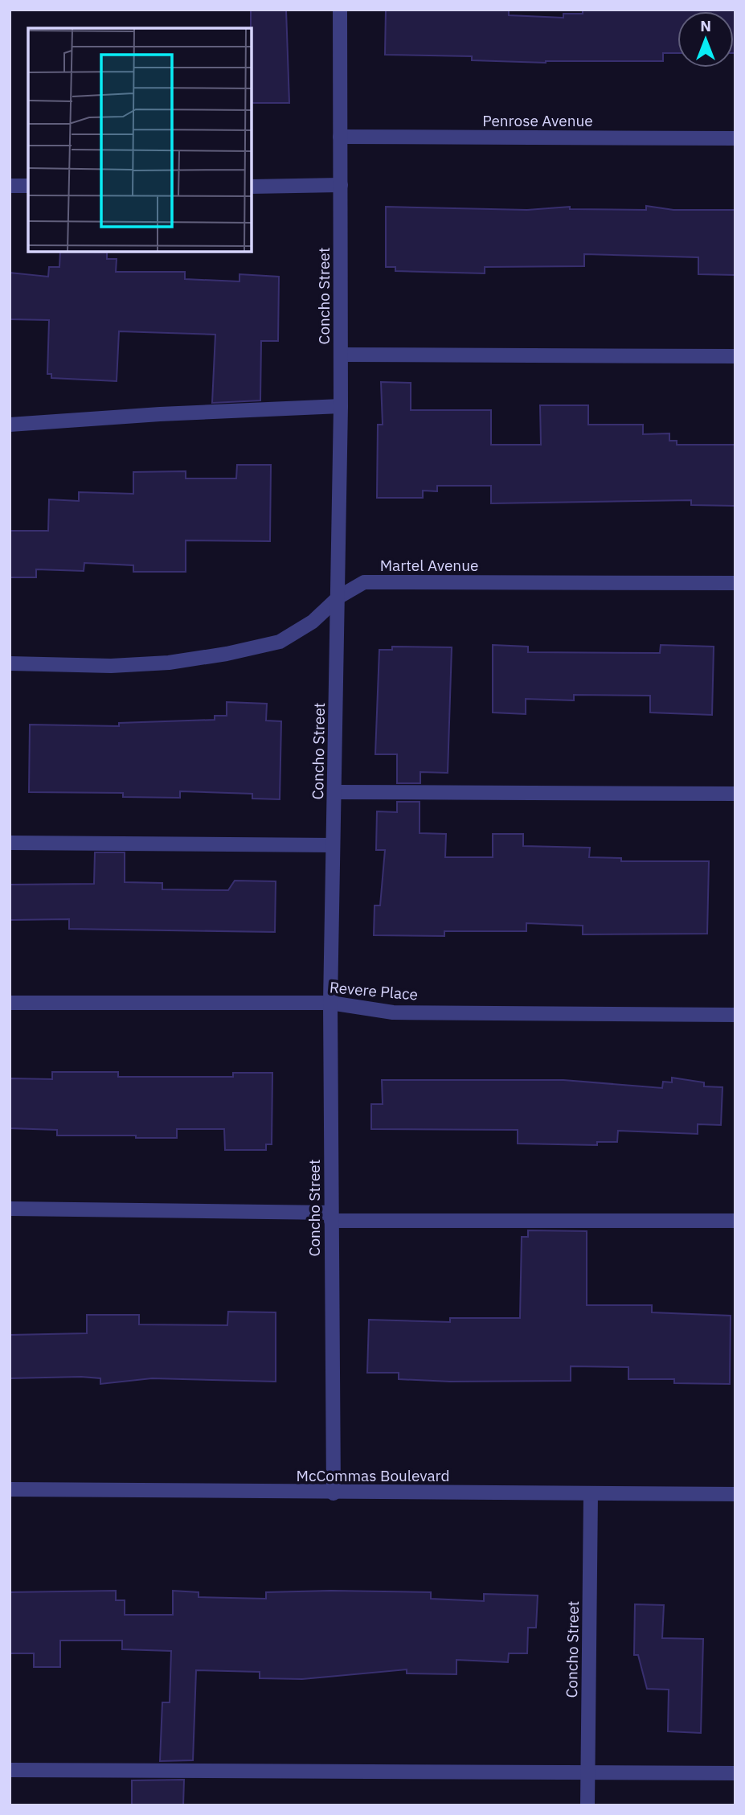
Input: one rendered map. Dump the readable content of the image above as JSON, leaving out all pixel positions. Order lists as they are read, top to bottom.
{
  "streets": {
    "street": [
      "Penrose Avenue",
      "Concho Street",
      "Martel Avenue",
      "Revere Place",
      "McCommas Boulevard"
    ]
  },
  "crossings": [
    ["Penrose Avenue", "Concho Street"],
    ["Concho Street", "Martel Avenue"],
    ["Concho Street", "Revere Place"],
    ["Concho Street", "McCommas Boulevard"]
  ],
  "north": "top"
}
